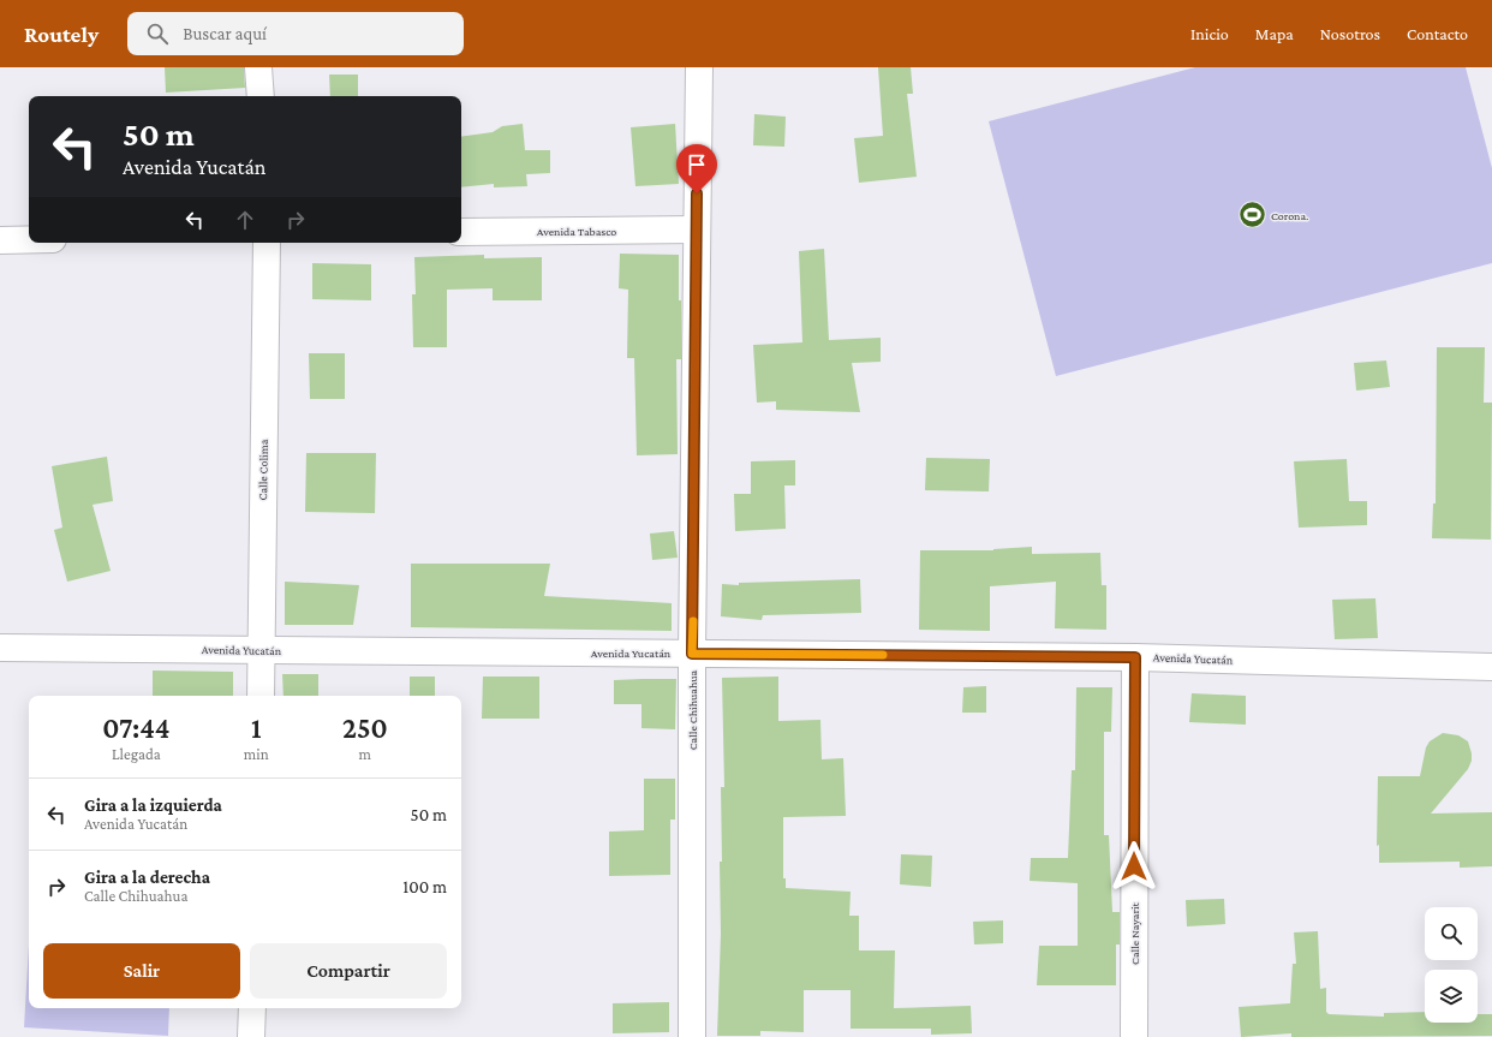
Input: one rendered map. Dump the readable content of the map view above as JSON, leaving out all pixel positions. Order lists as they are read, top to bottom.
{
  "streets": {
    "street": [
      "Avenida Tabasco",
      "Calle Colima",
      "Avenida Yucatán",
      "Calle Chihuahua",
      "Calle Nayarit"
    ]
  },
  "crossings": [
    ["Avenida Tabasco", "Calle Chihuahua"],
    ["Calle Colima", "Avenida Yucatán"],
    ["Avenida Yucatán", "Calle Chihuahua"],
    ["Avenida Yucatán", "Calle Nayarit"]
  ],
  "places": {
    "sports": ["Corona."]
  },
  "page": {
    "header": "Routely",
    "search": "Buscar aquí",
    "nav": [
      "Inicio",
      "Mapa",
      "Nosotros",
      "Contacto"
    ],
    "turn": ["50 m", "Avenida Yucatán"],
    "eta": [
      "07:44",
      "Llegada",
      "1",
      "min",
      "250",
      "m"
    ],
    "list": [
      {
        "name": "Gira a la izquierda",
        "note": "Avenida Yucatán",
        "value": "50 m"
      },
      {
        "name": "Gira a la derecha",
        "note": "Calle Chihuahua",
        "value": "100 m"
      }
    ],
    "buttons": ["Salir", "Compartir"]
  }
}
